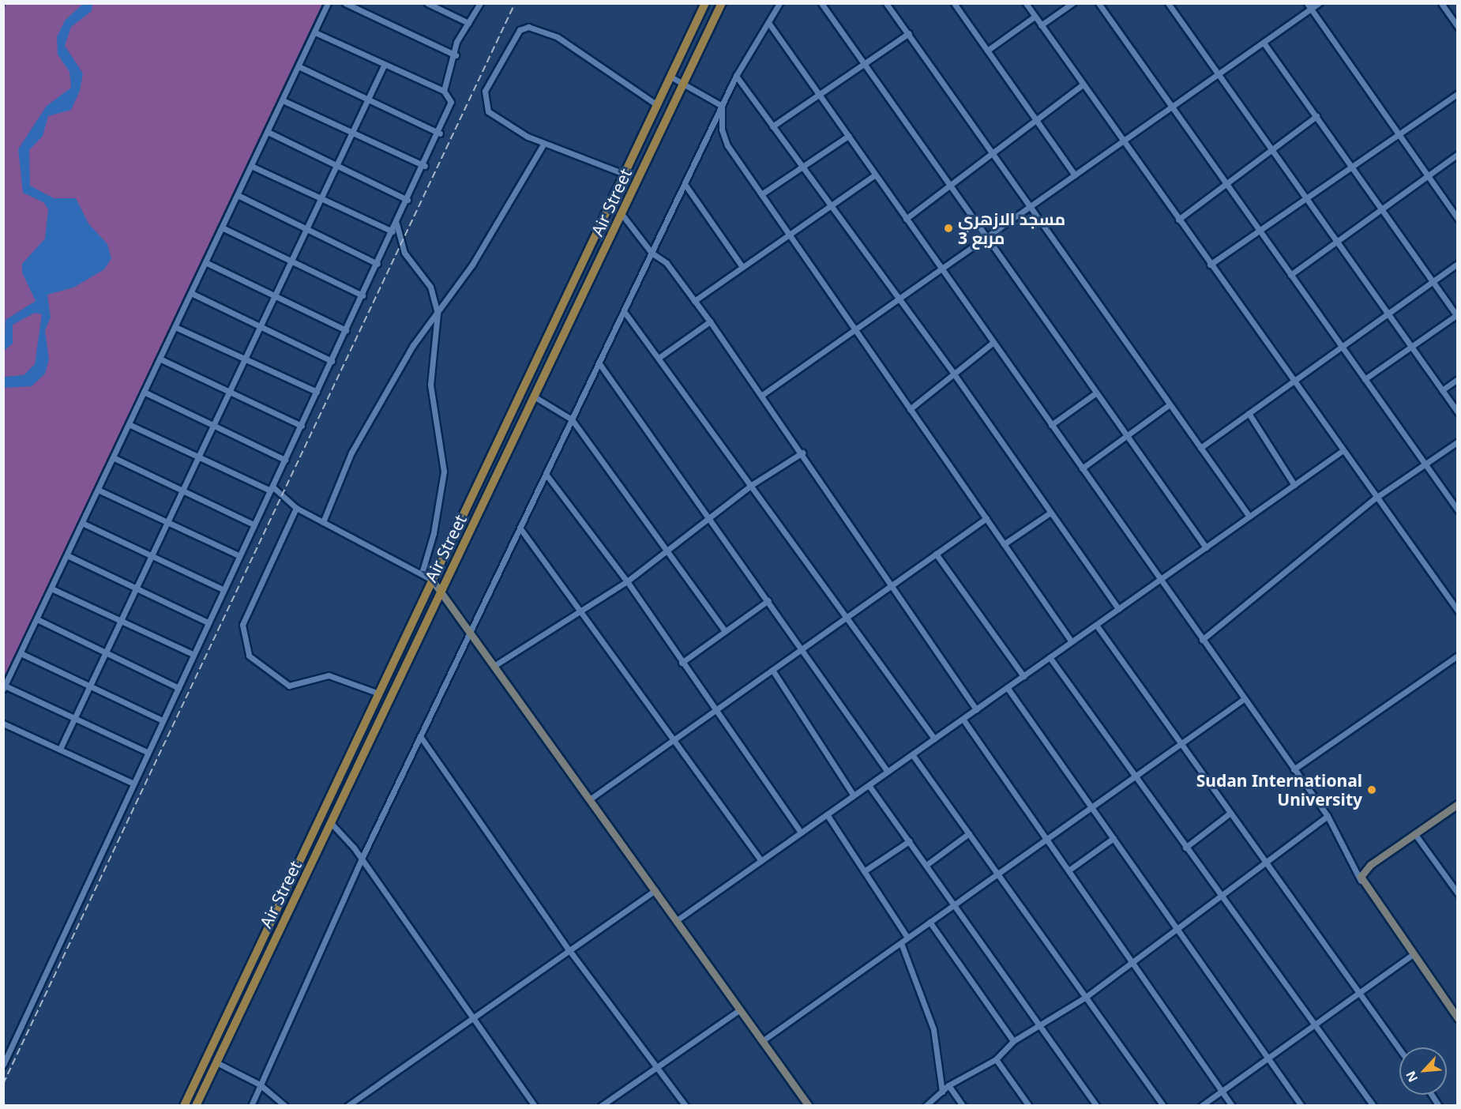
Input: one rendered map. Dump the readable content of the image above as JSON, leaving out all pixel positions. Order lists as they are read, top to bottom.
{
  "streets": {
    "main road": ["Air Street"]
  },
  "places": ["مسجد الازهري مربع 3", "Sudan International University"],
  "north": "bottom left"
}
